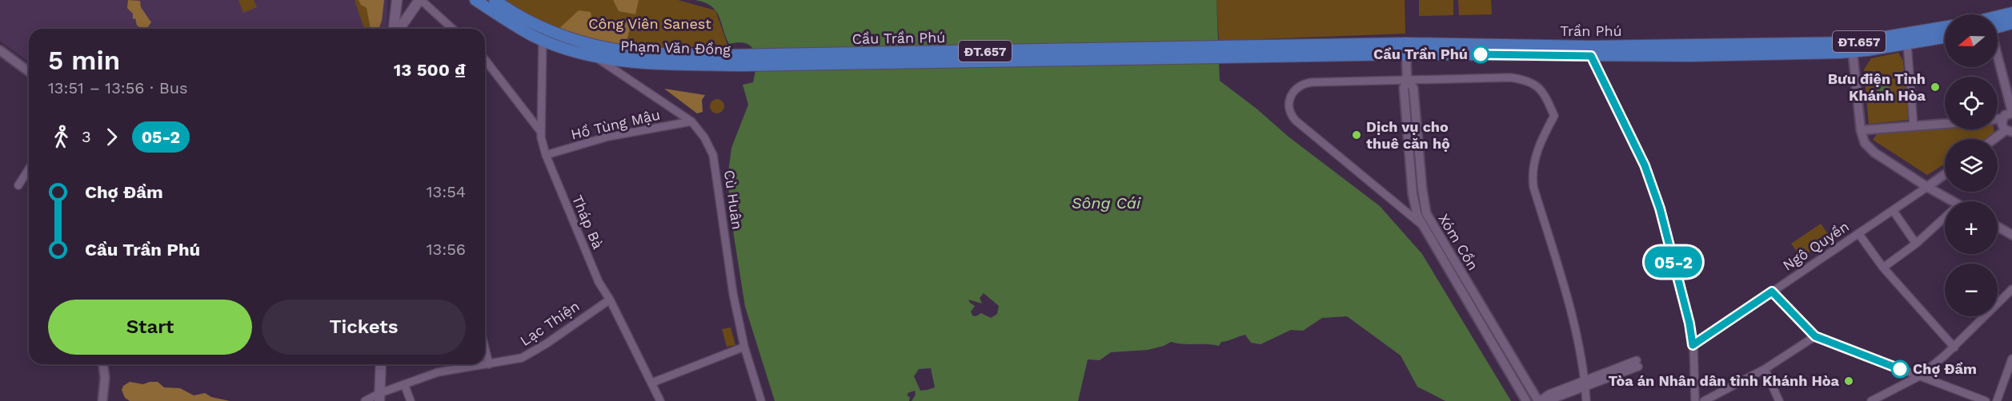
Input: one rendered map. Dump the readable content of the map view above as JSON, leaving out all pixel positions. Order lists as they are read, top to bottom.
{
  "streets": {
    "main road": [
      "Trần Phú",
      "Cầu Trần Phú",
      "ĐT.657",
      "Phạm Văn Đồng"
    ],
    "street": [
      "Hồ Tùng Mậu",
      "Cù Huân",
      "Tháp Bà",
      "Xóm Cồn",
      "Ngô Quyền",
      "Lạc Thiện"
    ]
  },
  "crossings": [
    ["Trần Phú", "Cầu Trần Phú"],
    ["Trần Phú", "Xóm Cồn"],
    ["Cầu Trần Phú", "Phạm Văn Đồng"],
    ["Phạm Văn Đồng", "Cù Huân"],
    ["Phạm Văn Đồng", "Tháp Bà"],
    ["Hồ Tùng Mậu", "Cù Huân"],
    ["Hồ Tùng Mậu", "Tháp Bà"],
    ["Tháp Bà", "Lạc Thiện"]
  ],
  "water": ["Sông Cái"],
  "parks": ["Công Viên Sanest"],
  "places": [
    "Cầu Trần Phú",
    "Bưu điện Tỉnh Khánh Hòa",
    "Dịch vụ cho thuê căn hộ",
    "Chợ Đầm",
    "Tòa án Nhân dân tỉnh Khánh Hòa"
  ],
  "lines": ["bus line 05-2"],
  "north": "left",
  "page": {
    "on_map": "05-2",
    "map_buttons": ["+", "−"],
    "heading": ["5 min", "13:51 – 13:56 · Bus", "13 500 ₫"],
    "legs": ["3", "05-2"],
    "list": [
      {
        "name": "Chợ Đầm",
        "value": "13:54"
      },
      {
        "name": "Cầu Trần Phú",
        "value": "13:56"
      }
    ],
    "buttons": ["Start", "Tickets"]
  }
}
